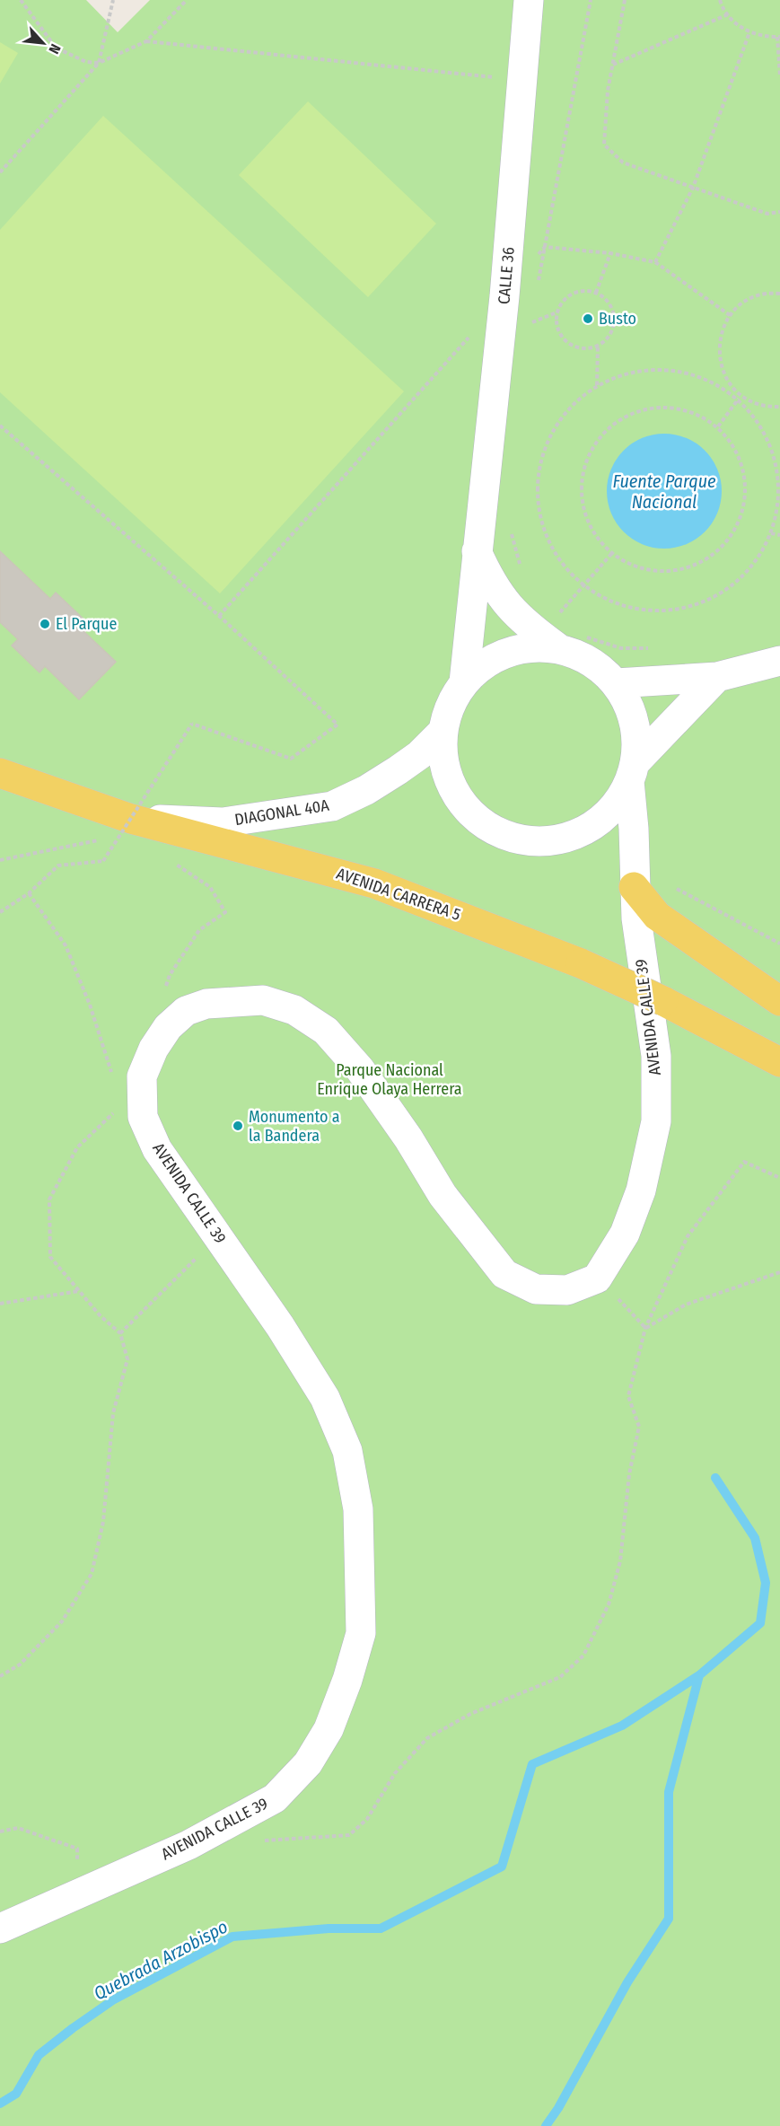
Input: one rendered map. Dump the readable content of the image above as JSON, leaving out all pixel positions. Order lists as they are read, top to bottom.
{
  "streets": {
    "main road": ["AVENIDA CARRERA 5"],
    "street": ["CALLE 36", "DIAGONAL 40A", "AVENIDA CALLE 39"]
  },
  "crossings": [
    ["DIAGONAL 40A", "AVENIDA CARRERA 5"]
  ],
  "water": ["Fuente Parque Nacional", "Quebrada Arzobispo"],
  "parks": ["Parque Nacional Enrique Olaya Herrera"],
  "places": ["Busto", "El Parque", "Monumento a la Bandera"],
  "north": "bottom right"
}
